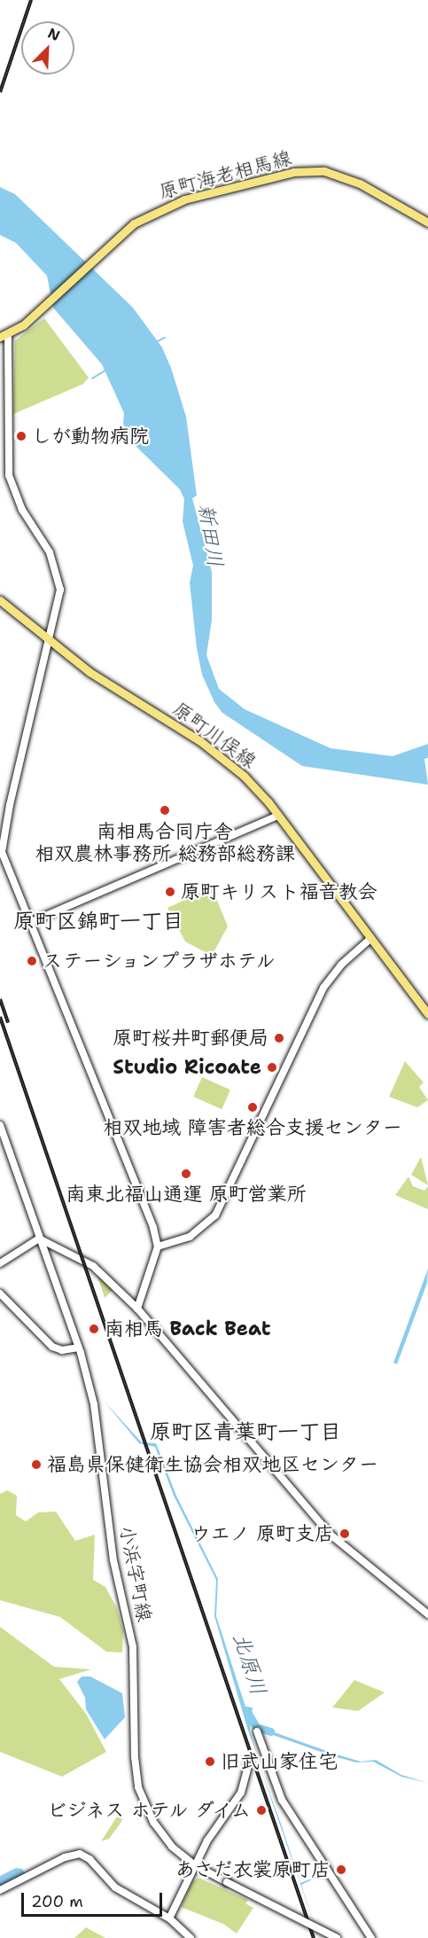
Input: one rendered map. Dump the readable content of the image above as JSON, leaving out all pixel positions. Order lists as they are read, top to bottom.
{
  "streets": {
    "main road": ["原町海老相馬線", "原町川俣線"],
    "street": ["小浜字町線"]
  },
  "districts": ["原町区錦町一丁目", "原町区青葉町一丁目"],
  "water": ["新田川", "北原川"],
  "places": [
    "しが動物病院",
    "南相馬合同庁舎 相双農林事務所 総務部総務課",
    "原町キリスト福音教会",
    "ステーションプラザホテル",
    "原町桜井町郵便局",
    "Studio Ricoate",
    "相双地域 障害者総合支援センター",
    "南東北福山通運 原町営業所",
    "南相馬 Back Beat",
    "福島県保健衛生協会相双地区センター",
    "ウエノ 原町支店",
    "旧武山家住宅",
    "ビジネス ホテル ダイム",
    "あさだ衣裳原町店"
  ],
  "scale_bar": "200 m",
  "north": "top right"
}
